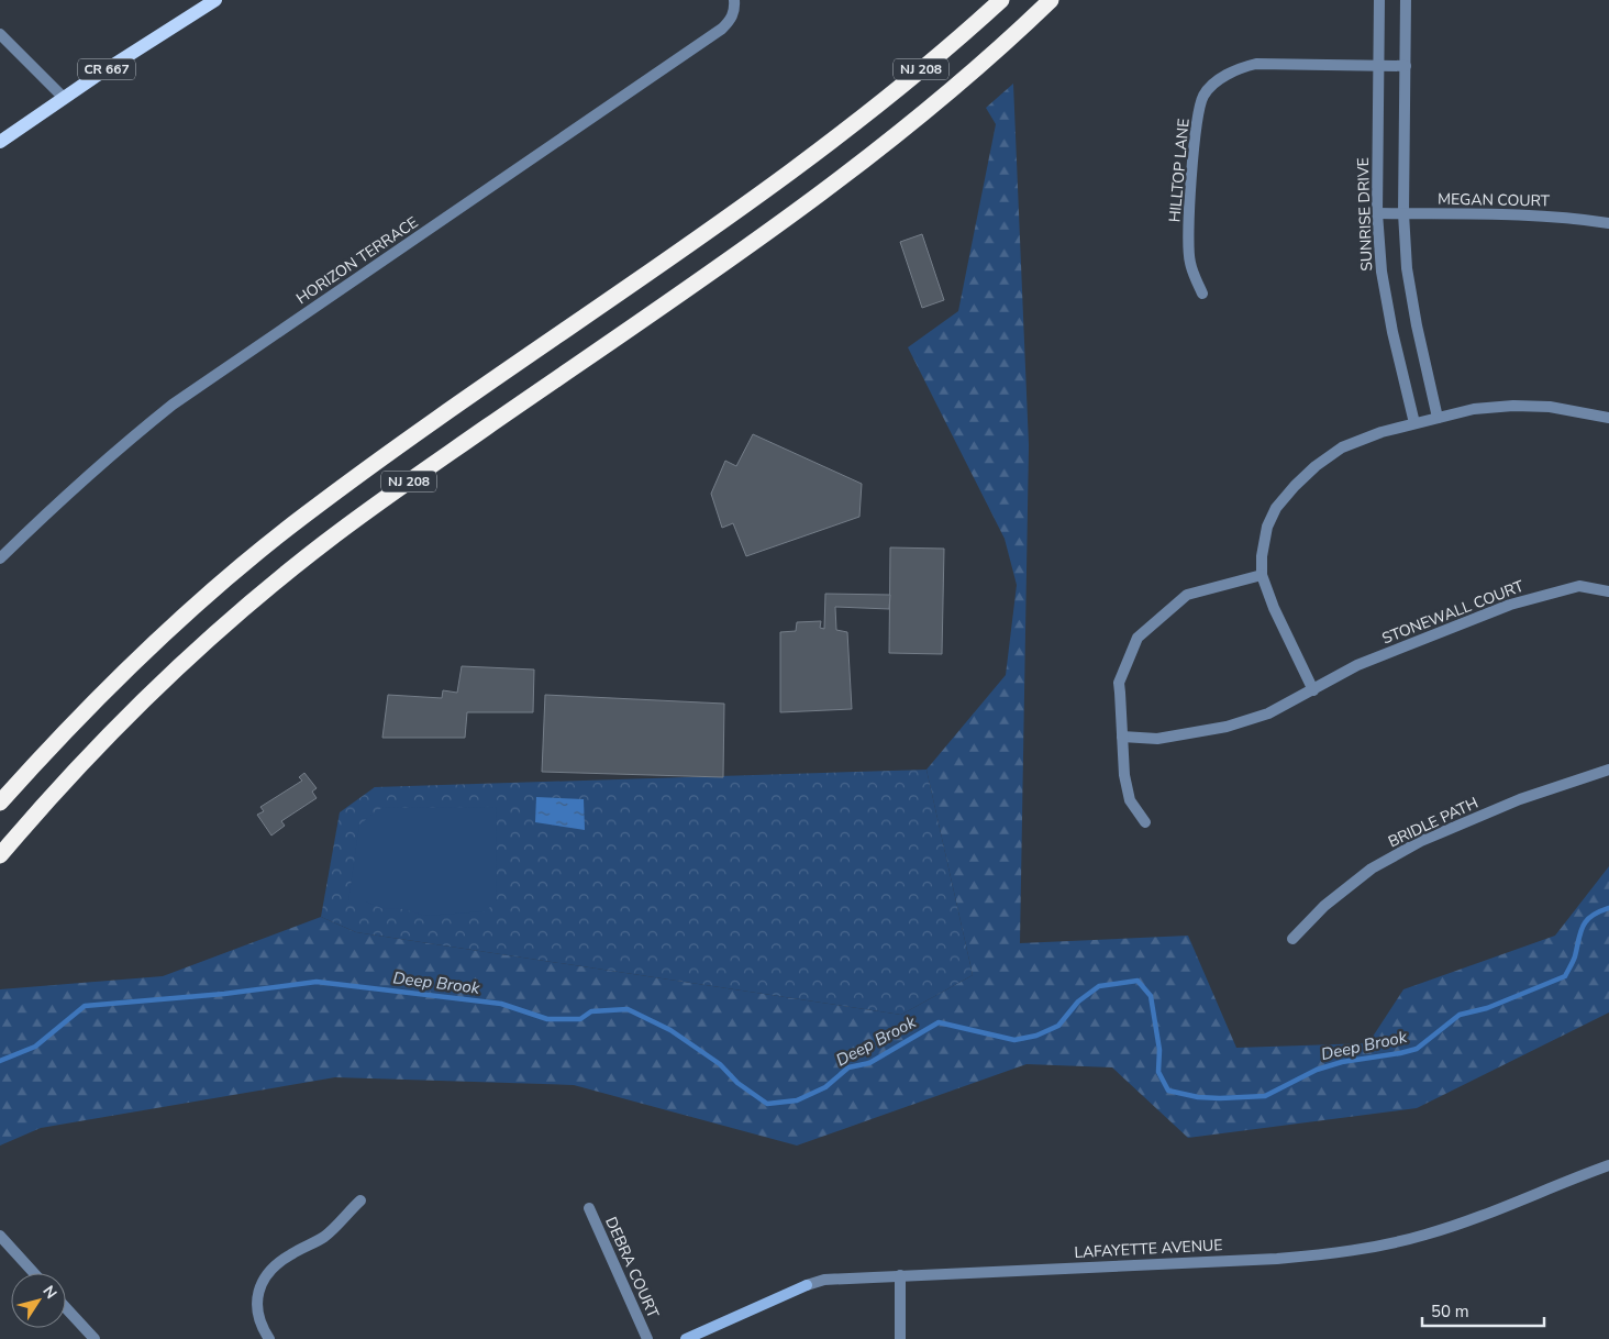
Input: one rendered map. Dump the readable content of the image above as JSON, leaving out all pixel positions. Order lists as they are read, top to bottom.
{
  "streets": {
    "highway": ["NJ 208"],
    "main road": ["CR 667"],
    "street": [
      "HILLTOP LANE",
      "MEGAN COURT",
      "SUNRISE DRIVE",
      "HORIZON TERRACE",
      "STONEWALL COURT",
      "BRIDLE PATH",
      "LAFAYETTE AVENUE",
      "DEBRA COURT"
    ]
  },
  "crossings": [
    ["HILLTOP LANE", "SUNRISE DRIVE"],
    ["MEGAN COURT", "SUNRISE DRIVE"]
  ],
  "water": ["Deep Brook"],
  "scale_bar": "50 m",
  "north": "top right"
}
